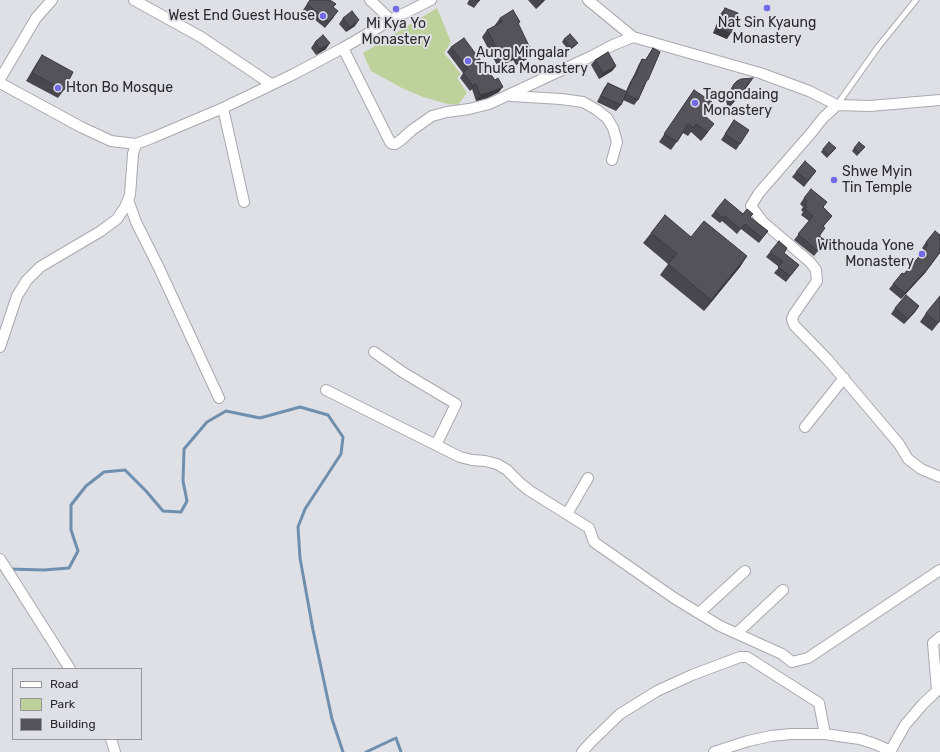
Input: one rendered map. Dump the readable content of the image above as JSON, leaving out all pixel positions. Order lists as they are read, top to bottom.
{
  "places": [
    "Nat Sin Kyaung Monastery",
    "Mi Kya Yo Monastery",
    "West End Guest House",
    "Aung Mingalar Thuka Monastery",
    "Hton Bo Mosque",
    "Tagondaing Monastery",
    "Shwe Myin Tin Temple",
    "Withouda Yone Monastery"
  ],
  "legend": ["Road", "Park", "Building"]
}
